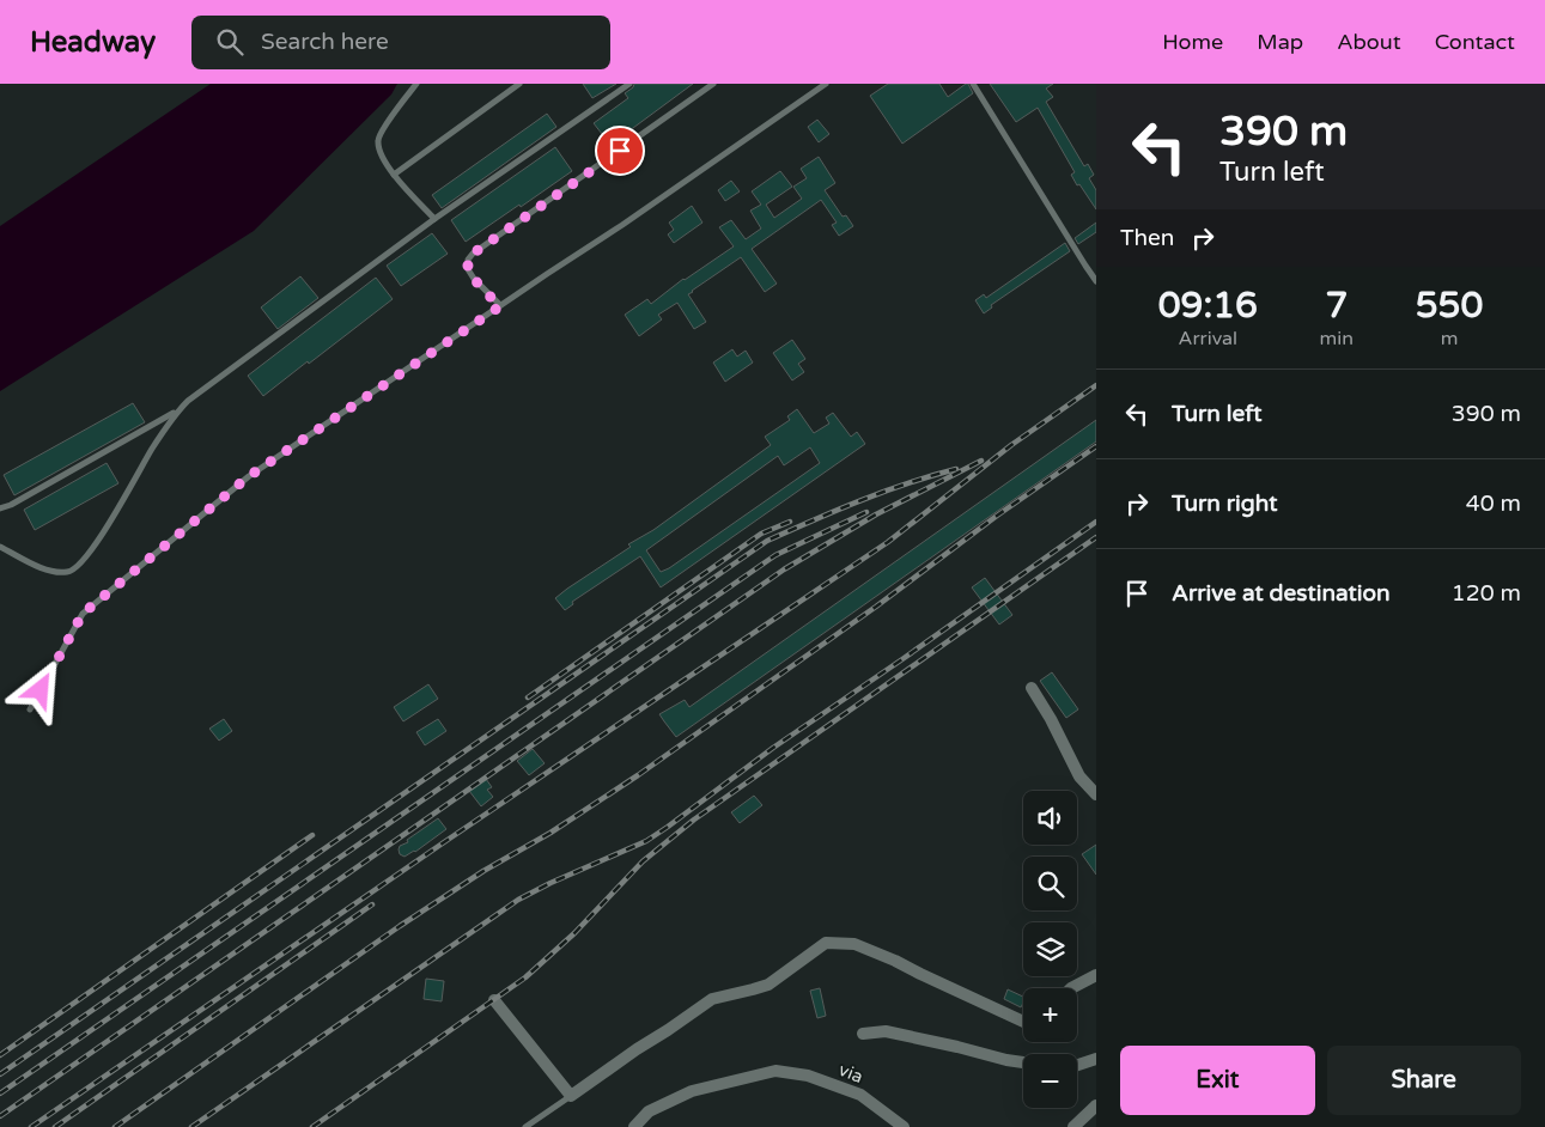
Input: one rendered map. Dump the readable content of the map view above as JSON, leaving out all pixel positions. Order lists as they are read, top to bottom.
{
  "streets": {
    "street": ["via"]
  },
  "page": {
    "header": "Headway",
    "search": "Search here",
    "nav": [
      "Home",
      "Map",
      "About",
      "Contact"
    ],
    "turn": ["390 m", "Turn left"],
    "then": "Then",
    "eta": [
      "09:16",
      "Arrival",
      "7",
      "min",
      "550",
      "m"
    ],
    "list": [
      {
        "name": "Turn left",
        "value": "390 m"
      },
      {
        "name": "Turn right",
        "value": "40 m"
      },
      {
        "name": "Arrive at destination",
        "value": "120 m"
      }
    ],
    "map_buttons": ["+", "−"],
    "buttons": ["Exit", "Share"]
  }
}
